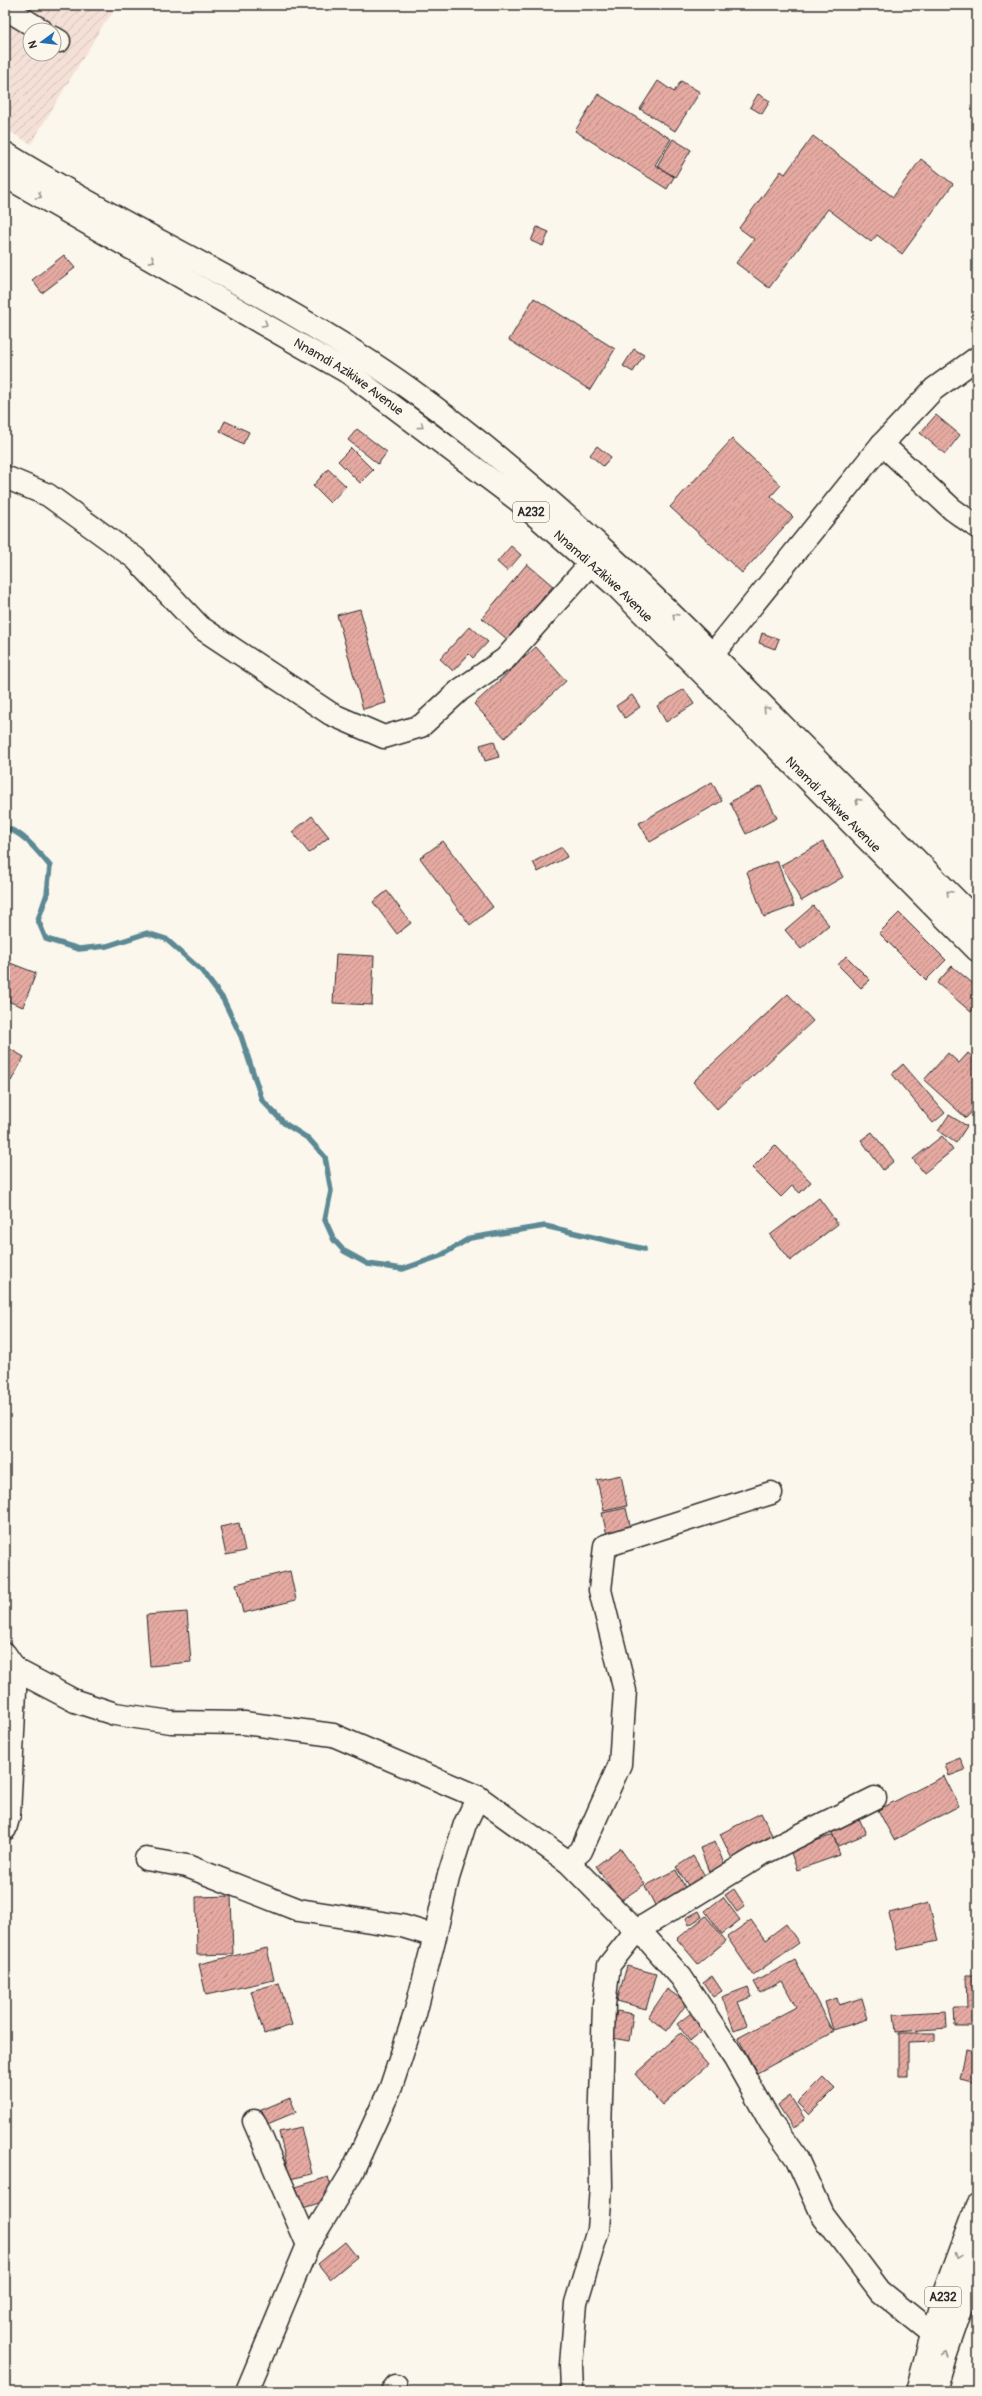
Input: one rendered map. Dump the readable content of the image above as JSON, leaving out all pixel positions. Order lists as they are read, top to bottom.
{
  "streets": {
    "street": ["Nnamdi Azikiwe Avenue", "A232"]
  },
  "north": "left"
}
